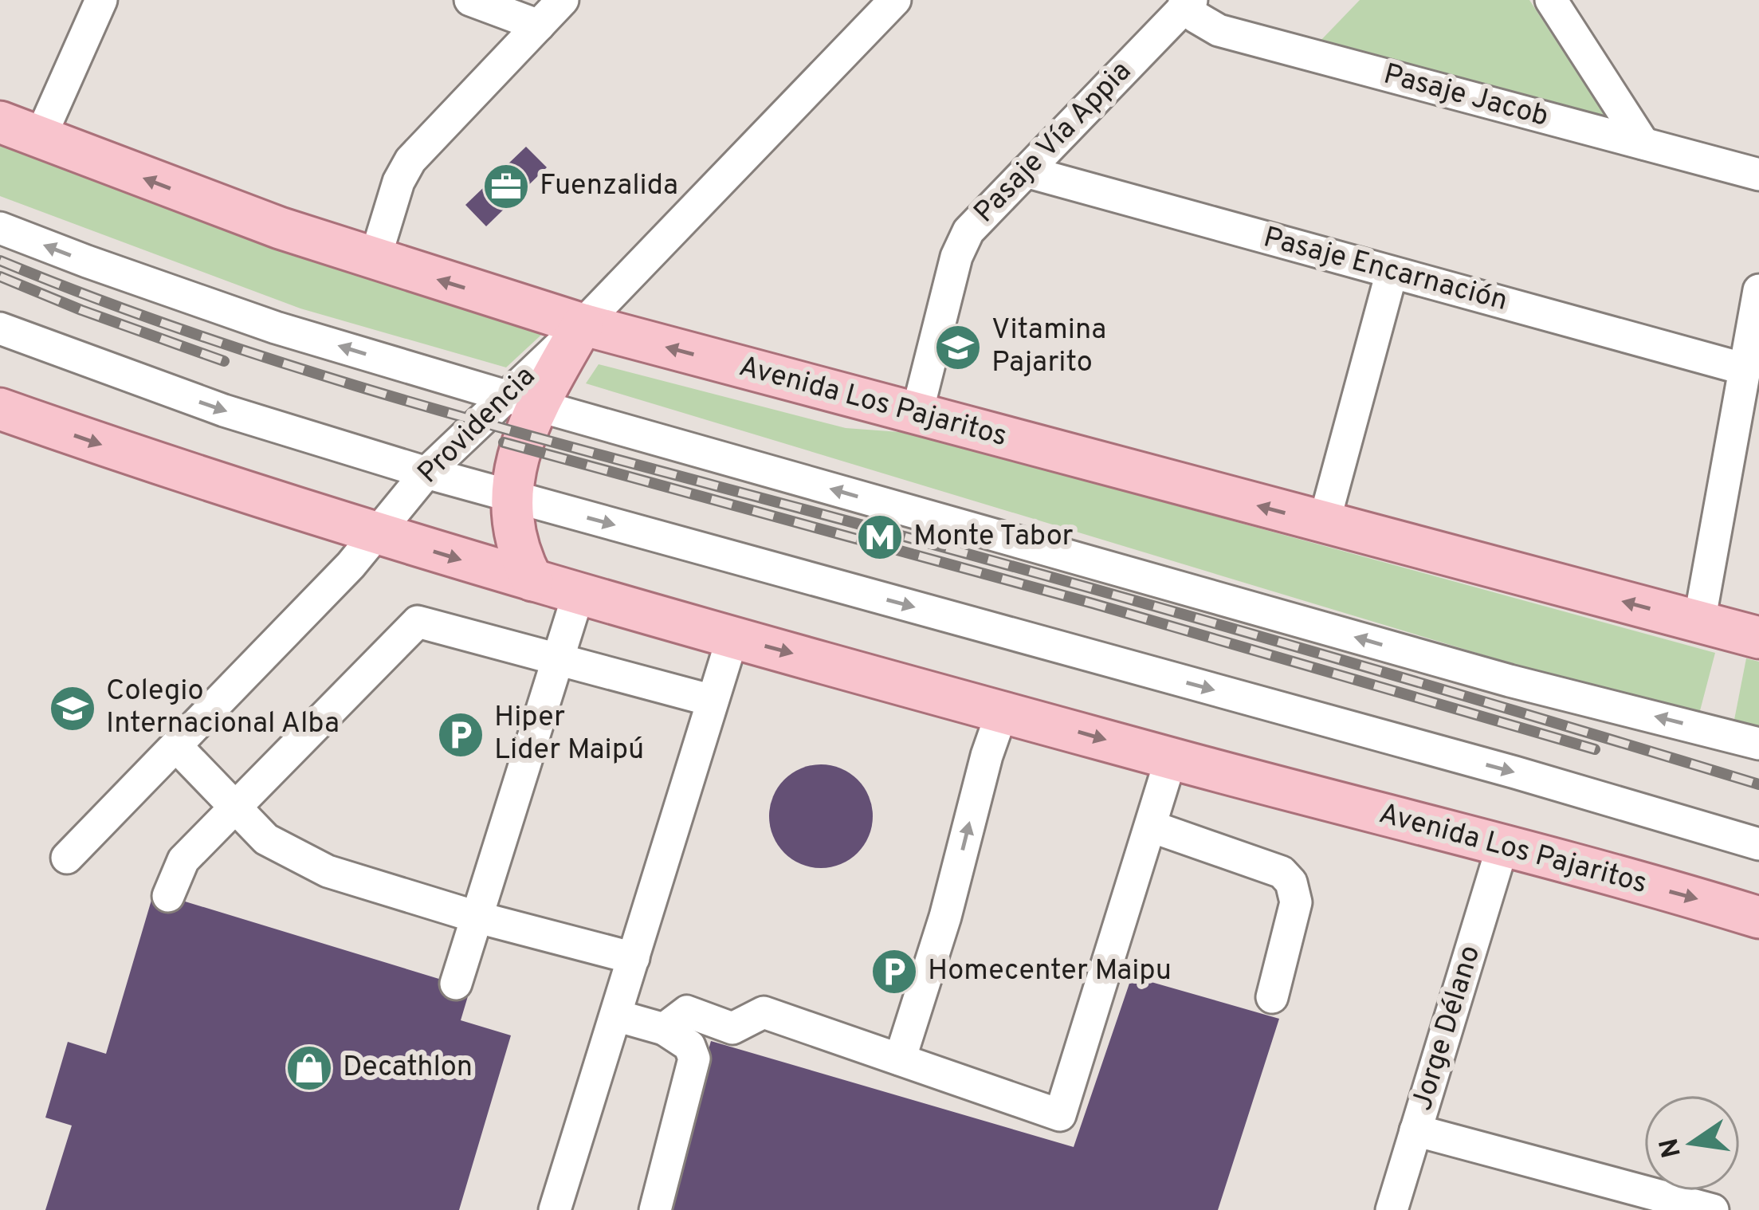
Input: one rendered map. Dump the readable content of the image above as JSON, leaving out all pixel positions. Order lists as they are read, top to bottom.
{
  "streets": {
    "main road": ["Avenida Los Pajaritos"],
    "street": [
      "Pasaje Jacob",
      "Pasaje Vía Appia",
      "Pasaje Encarnación",
      "Providencia",
      "Jorge Délano"
    ]
  },
  "crossings": [
    ["Pasaje Jacob", "Pasaje Vía Appia"],
    ["Pasaje Vía Appia", "Pasaje Encarnación"],
    ["Pasaje Vía Appia", "Avenida Los Pajaritos"],
    ["Avenida Los Pajaritos", "Providencia"],
    ["Avenida Los Pajaritos", "Jorge Délano"]
  ],
  "places": {
    "office": ["Fuenzalida"],
    "school or university": ["Vitamina Pajarito", "Colegio Internacional Alba"],
    "metro station": ["Monte Tabor"],
    "parking": ["Hiper Lider Maipú", "Homecenter Maipu"],
    "shop": ["Decathlon"]
  },
  "north": "left"
}
